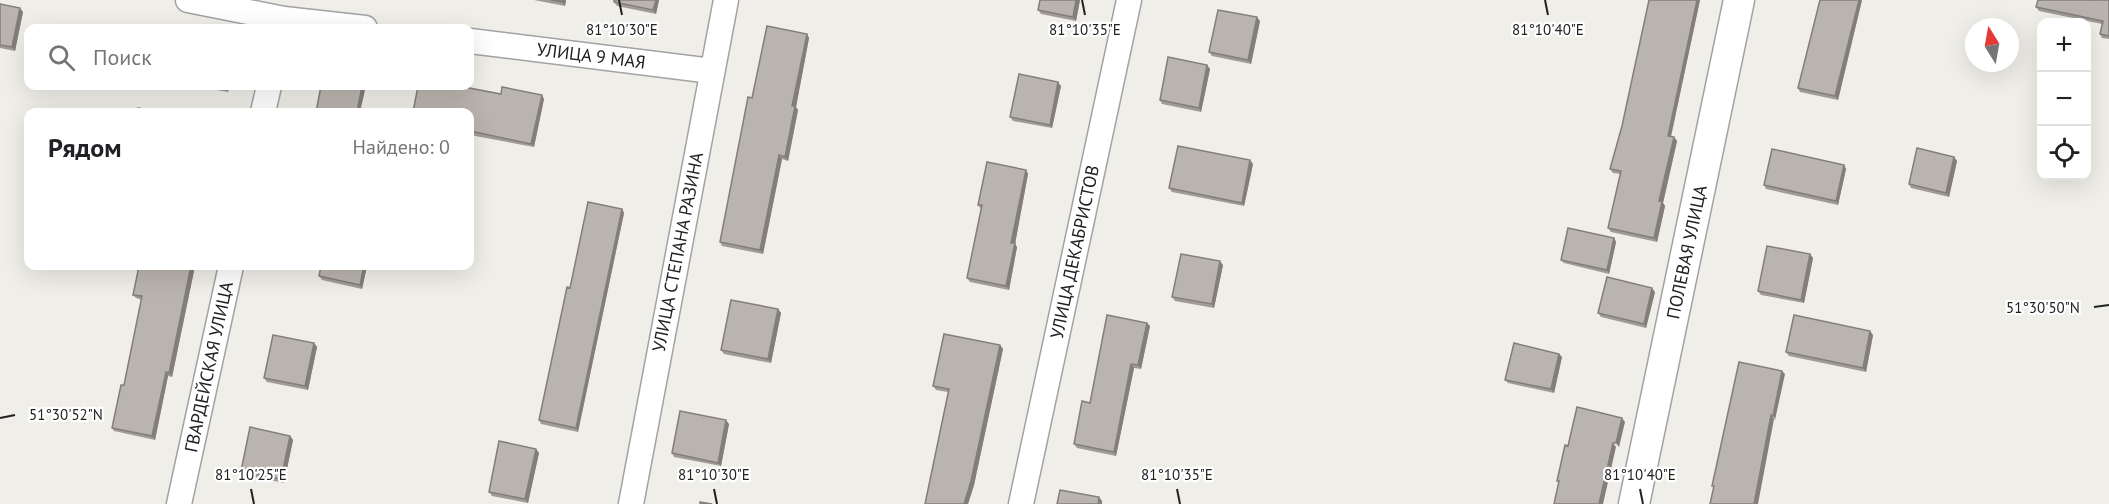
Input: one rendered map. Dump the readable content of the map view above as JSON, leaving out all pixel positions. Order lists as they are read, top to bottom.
{
  "streets": {
    "street": [
      "УЛИЦА 9 МАЯ",
      "УЛИЦА СТЕПАНА РАЗИНА",
      "УЛИЦА ДЕКАБРИСТОВ",
      "ПОЛЕВАЯ УЛИЦА",
      "ГВАРДЕЙСКАЯ УЛИЦА"
    ]
  },
  "crossings": [
    ["УЛИЦА 9 МАЯ", "УЛИЦА СТЕПАНА РАЗИНА"]
  ],
  "north": "top",
  "page": {
    "map_buttons": ["+", "−"],
    "search": "Поиск",
    "heading": ["Рядом", "Найдено: 0"]
  },
  "coordinates": [
    "81°10'30\"E",
    "81°10'35\"E",
    "81°10'40\"E",
    "51°30'50\"N",
    "51°30'52\"N",
    "81°10'25\"E"
  ]
}
